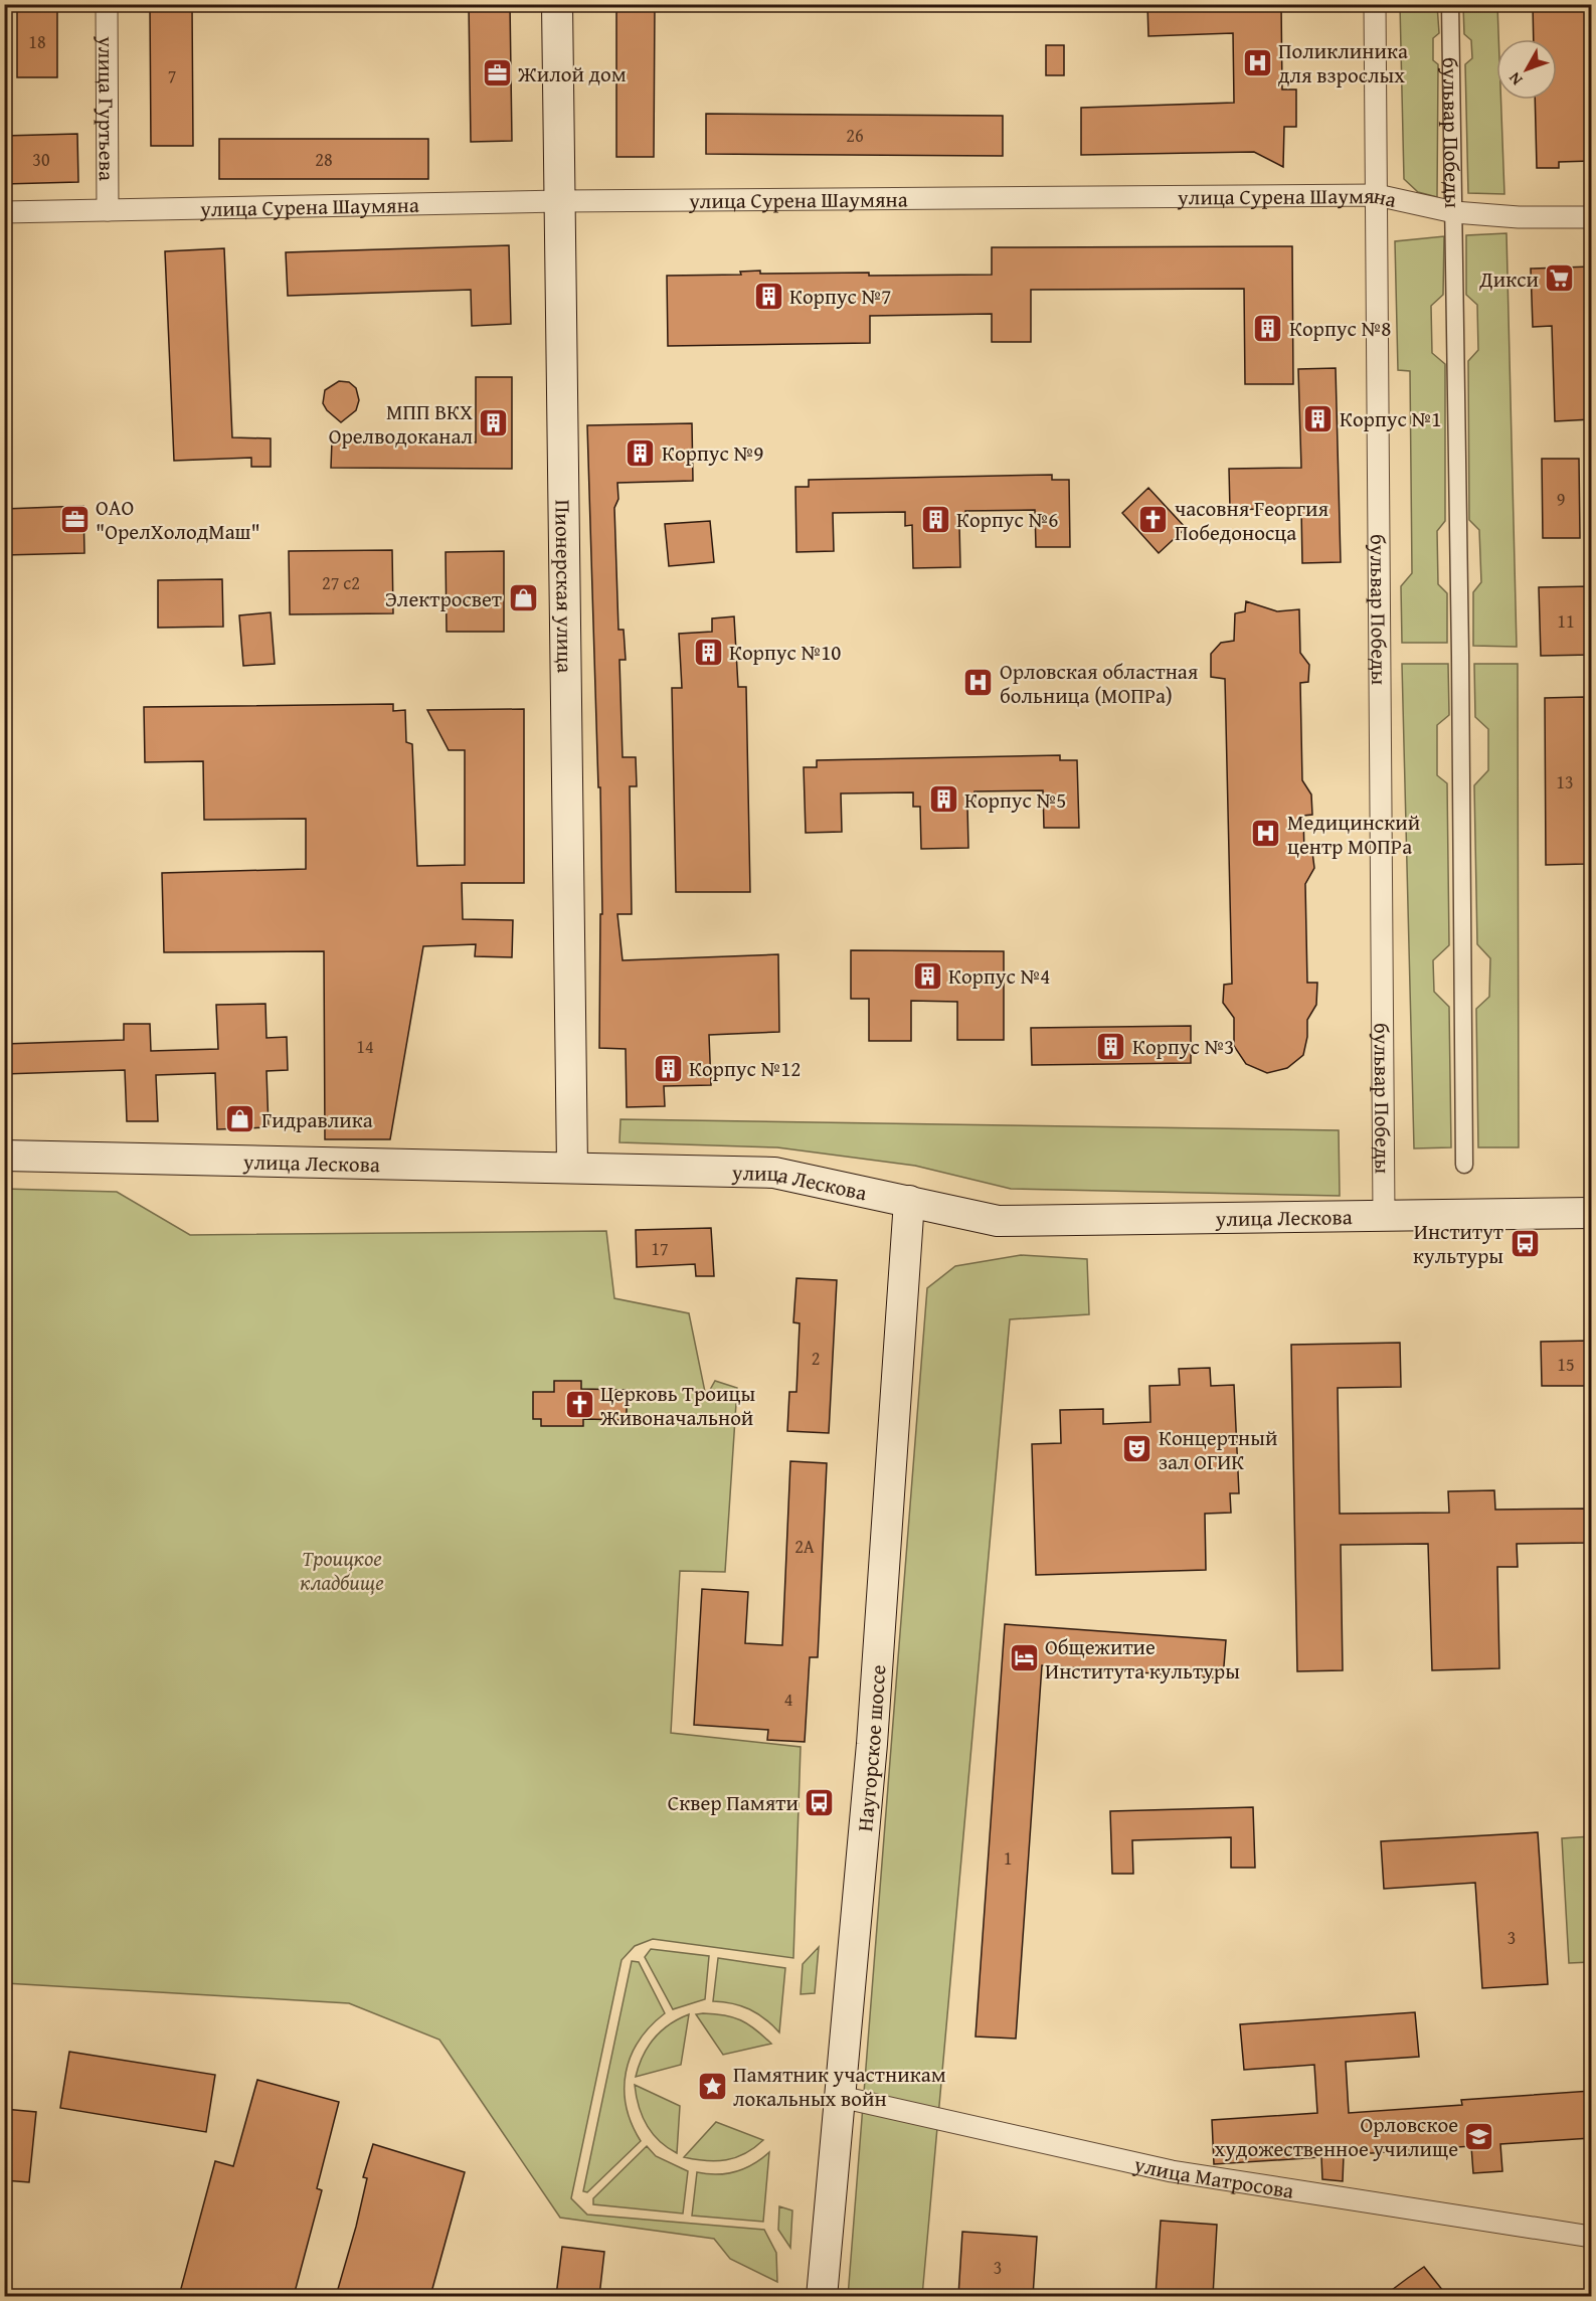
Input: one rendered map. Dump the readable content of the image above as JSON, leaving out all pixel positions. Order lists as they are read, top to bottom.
{
  "streets": {
    "main road": ["Пионерская улица", "улица Лескова", "Наугорское шоссе"],
    "street": [
      "улица Гуртьева",
      "бульвар Победы",
      "улица Сурена Шаумяна",
      "улица Матросова"
    ]
  },
  "crossings": [
    ["улица Гуртьева", "улица Сурена Шаумяна"],
    ["бульвар Победы", "улица Сурена Шаумяна"],
    ["бульвар Победы", "улица Лескова"],
    ["улица Сурена Шаумяна", "Пионерская улица"],
    ["Пионерская улица", "улица Лескова"],
    ["улица Лескова", "Наугорское шоссе"],
    ["Наугорское шоссе", "улица Матросова"]
  ],
  "parks": ["Троицкое кладбище"],
  "places": {
    "hospital": ["Поликлиника для взрослых", "Орловская областная больница (МОПРа)", "Медицинский центр МОПРа"],
    "office": ["Жилой дом", "ОАО \"ОрелХолодМаш\""],
    "supermarket": ["Дикси"],
    "building": [
      "Корпус №7",
      "Корпус №8",
      "Корпус №1",
      "МПП ВКХ Орелводоканал",
      "Корпус №9",
      "Корпус №6",
      "Корпус №10",
      "Корпус №5",
      "Корпус №4",
      "Корпус №3",
      "Корпус №12"
    ],
    "church": ["часовня Георгия Победоносца", "Церковь Троицы Живоначальной"],
    "shop": ["Электросвет", "Гидравлика"],
    "bus stop": ["Институт культуры", "Сквер Памяти"],
    "theatre": ["Концертный зал ОГИК"],
    "hotel": ["Общежитие Института культуры"],
    "place": ["Памятник участникам локальных войн"],
    "school or university": ["Орловское художественное училище"]
  },
  "house_numbers": [
    "18",
    "7",
    "26",
    "30",
    "28",
    "9",
    "27 с2",
    "11",
    "13",
    "14",
    "17",
    "2",
    "15",
    "2А",
    "4",
    "1",
    "3",
    "3"
  ],
  "north": "bottom left"
}
